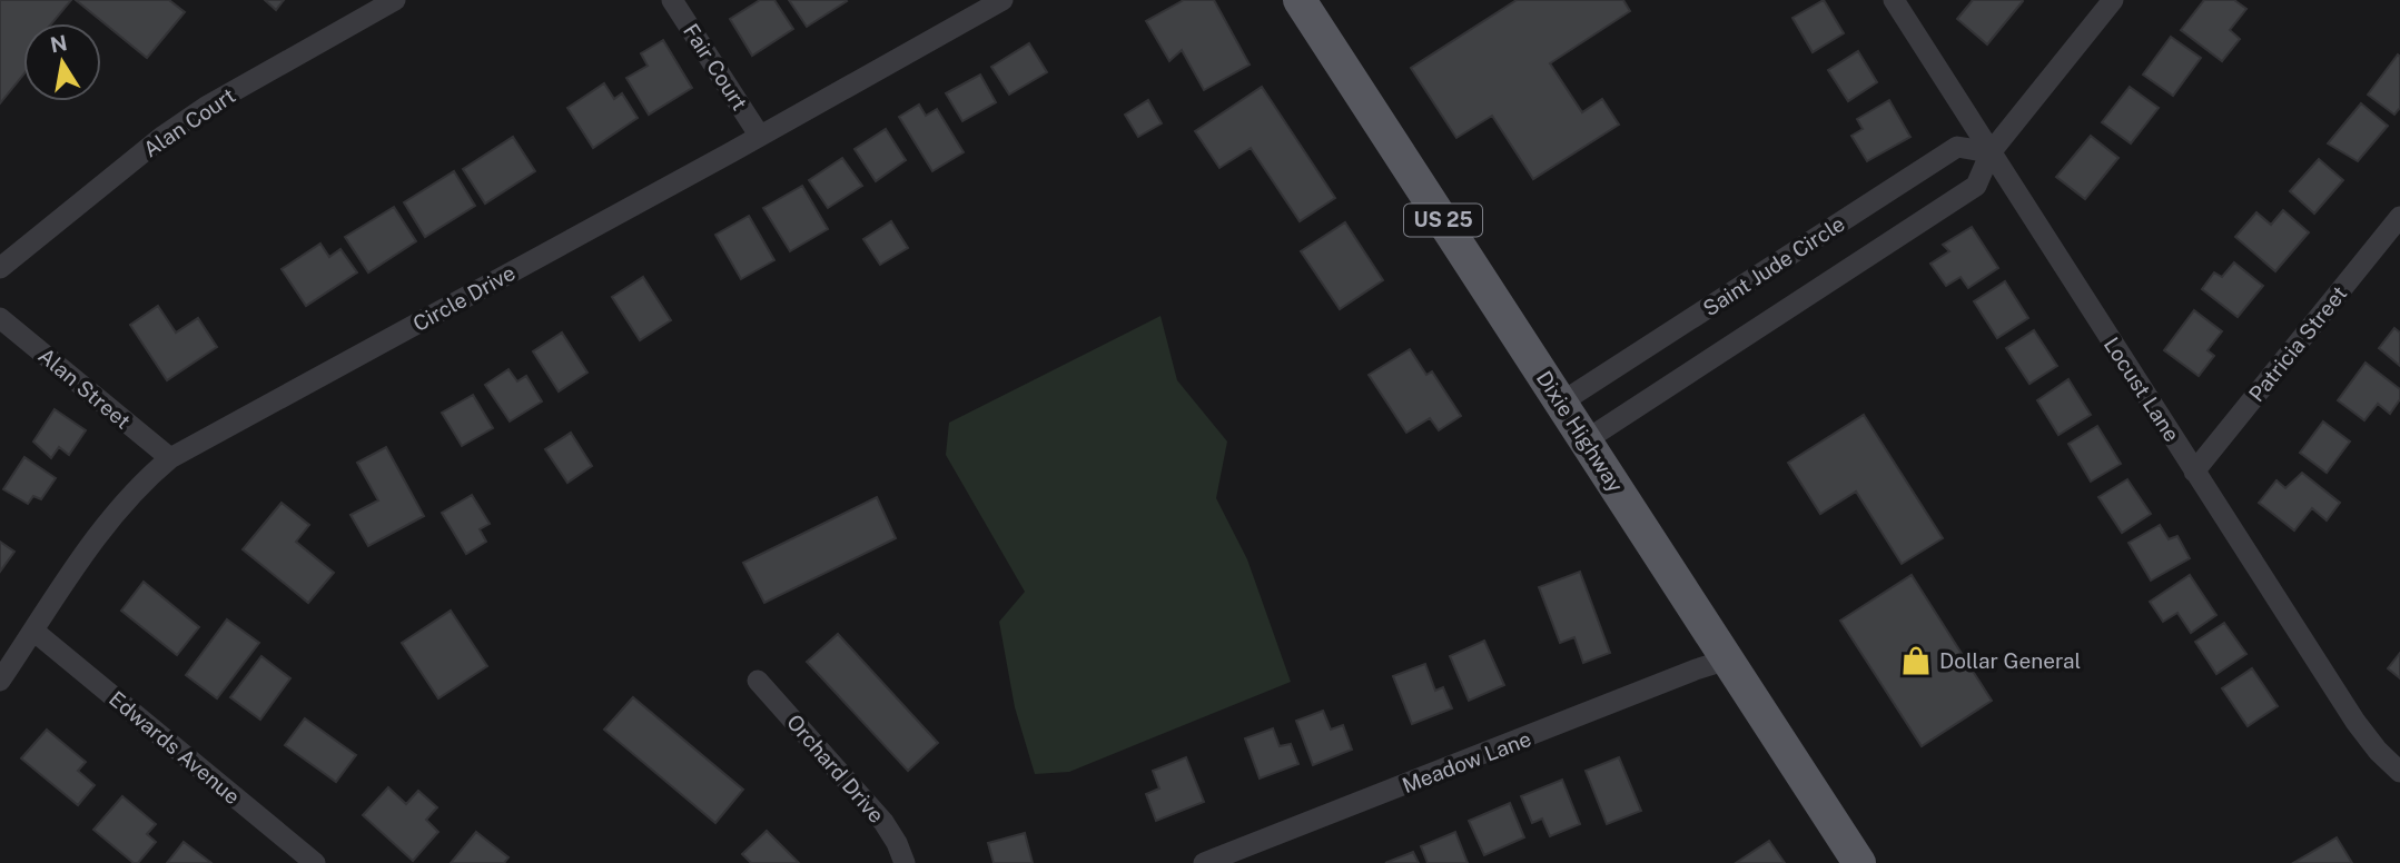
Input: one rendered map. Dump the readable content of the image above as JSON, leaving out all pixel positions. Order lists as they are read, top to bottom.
{
  "streets": {
    "main road": ["US 25", "Dixie Highway"],
    "street": [
      "Fair Court",
      "Alan Court",
      "Saint Jude Circle",
      "Circle Drive",
      "Patricia Street",
      "Alan Street",
      "Locust Lane",
      "Edwards Avenue",
      "Meadow Lane",
      "Orchard Drive"
    ]
  },
  "crossings": [
    ["Fair Court", "Circle Drive"],
    ["Saint Jude Circle", "Locust Lane"],
    ["Saint Jude Circle", "Dixie Highway"],
    ["Circle Drive", "Alan Street"],
    ["Circle Drive", "Edwards Avenue"],
    ["Patricia Street", "Locust Lane"],
    ["Dixie Highway", "Meadow Lane"]
  ],
  "places": {
    "shop": ["Dollar General"]
  },
  "north": "top"
}
